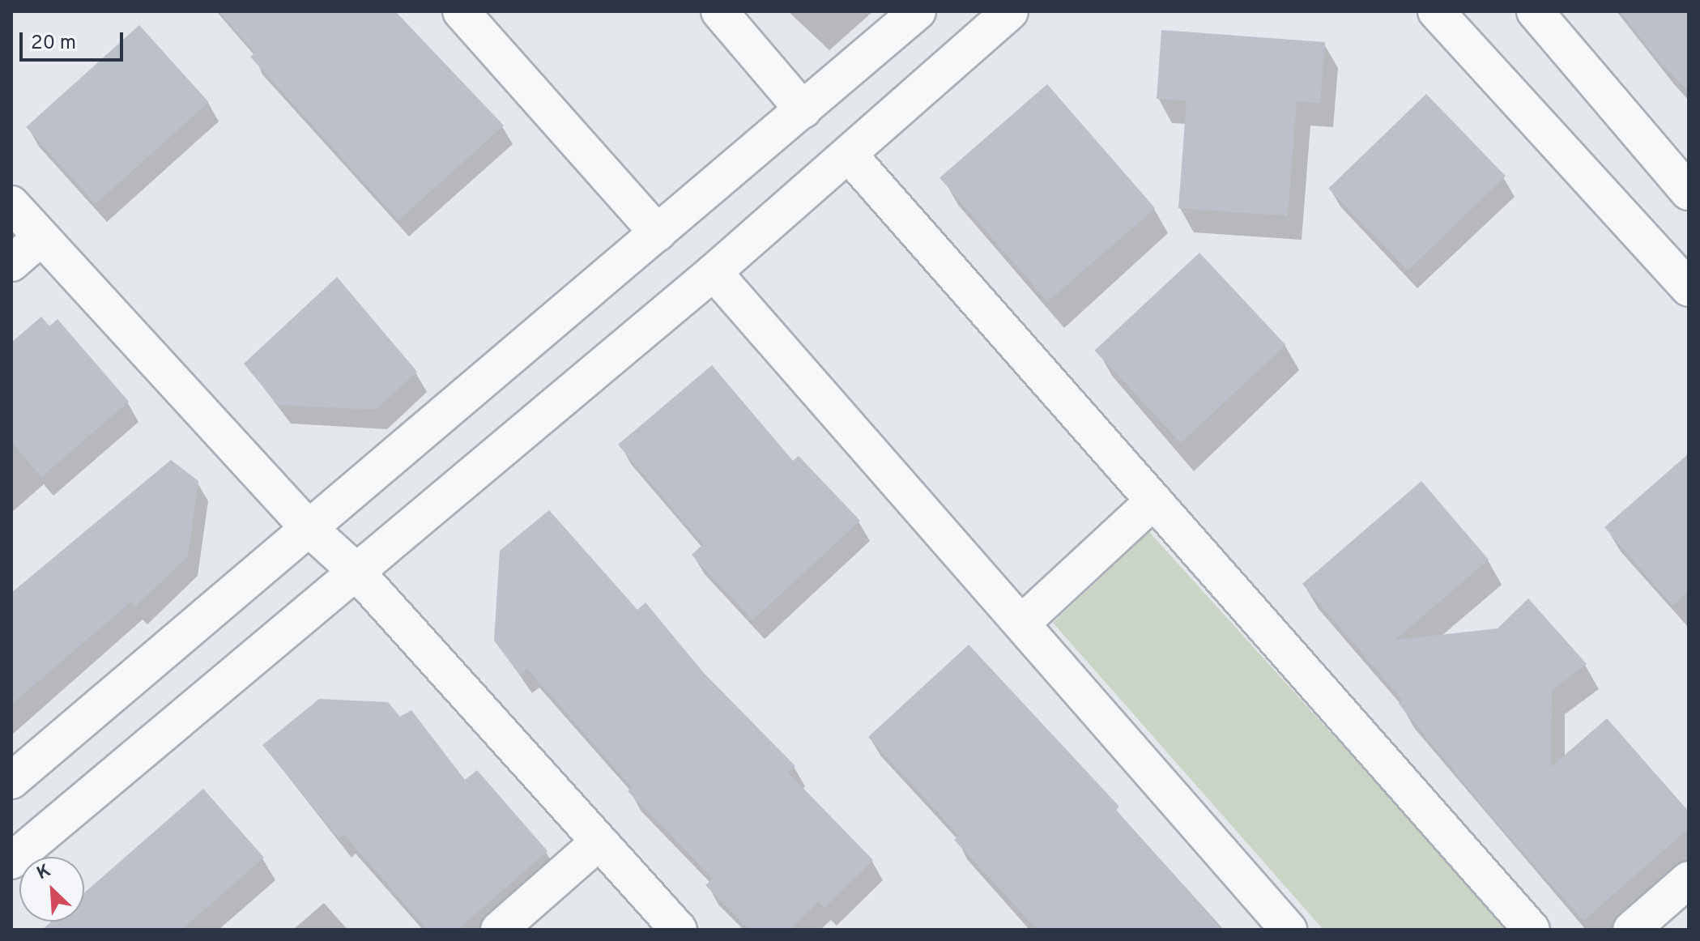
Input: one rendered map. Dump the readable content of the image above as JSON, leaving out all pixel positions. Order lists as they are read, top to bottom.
{
  "scale_bar": "20 m",
  "north": "top left"
}
